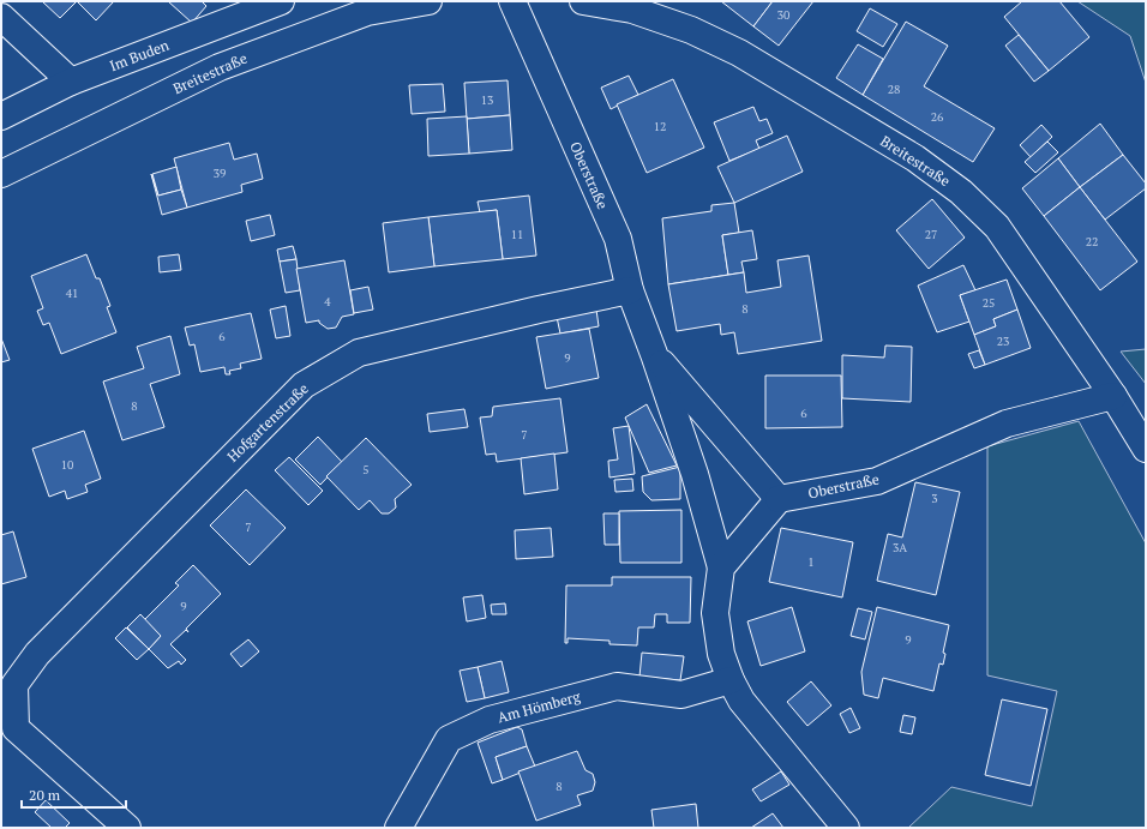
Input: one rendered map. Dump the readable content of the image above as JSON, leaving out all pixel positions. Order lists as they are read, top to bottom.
{
  "streets": {
    "street": [
      "Im Buden",
      "Breitestraße",
      "Oberstraße",
      "Hofgartenstraße",
      "Am Hömberg"
    ]
  },
  "crossings": [
    ["Breitestraße", "Oberstraße"],
    ["Oberstraße", "Hofgartenstraße"]
  ],
  "house_numbers": [
    "30",
    "28",
    "13",
    "26",
    "12",
    "39",
    "11",
    "27",
    "22",
    "41",
    "4",
    "25",
    "8",
    "6",
    "23",
    "9",
    "8",
    "6",
    "7",
    "10",
    "5",
    "3",
    "7",
    "3A",
    "1",
    "9",
    "9",
    "8"
  ],
  "scale_bar": "20 m"
}
